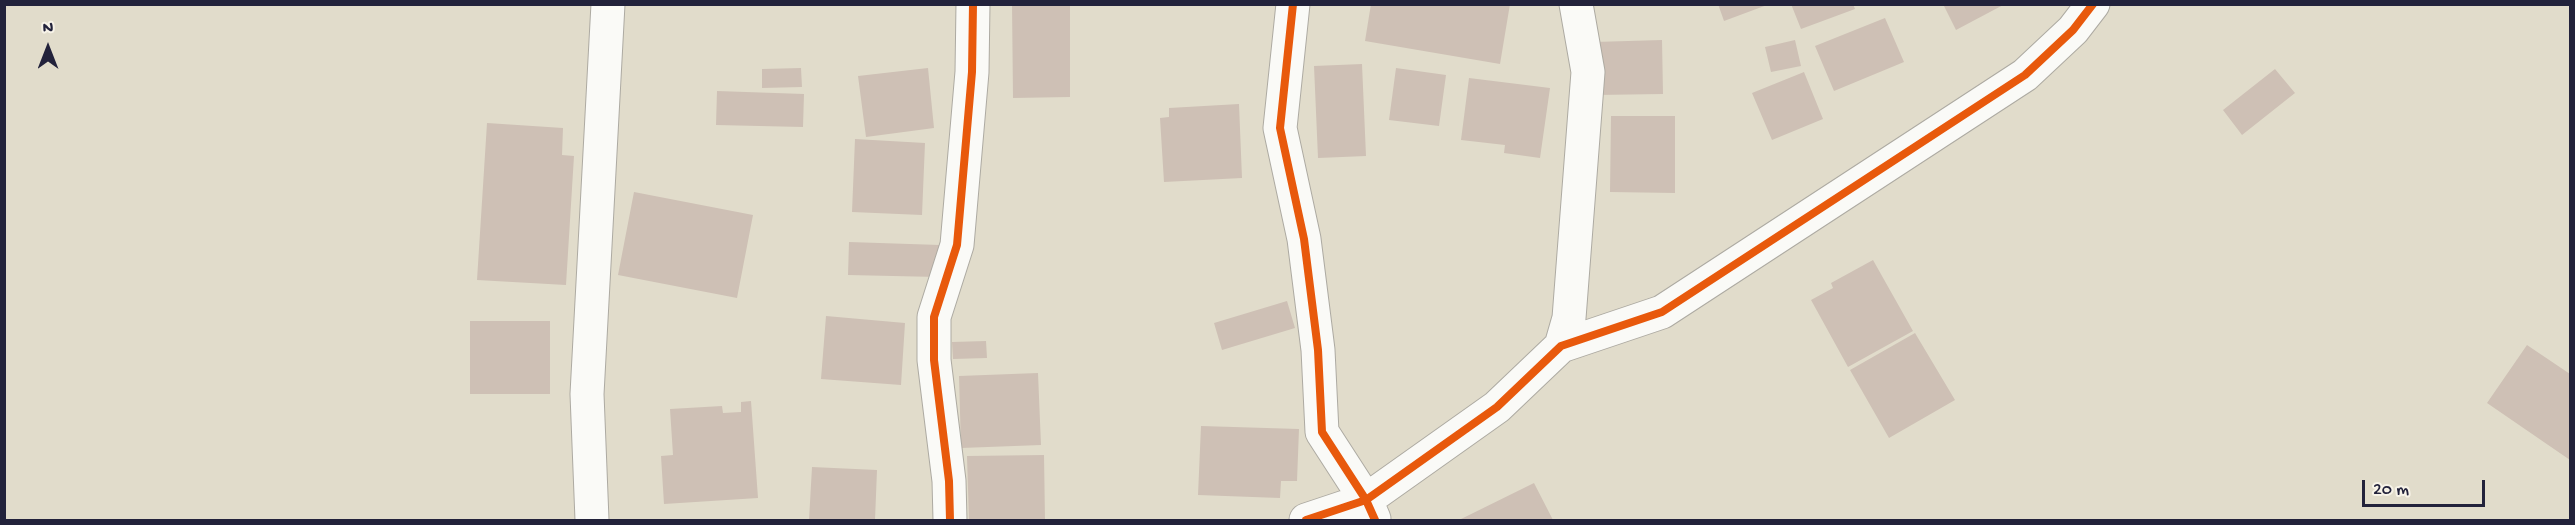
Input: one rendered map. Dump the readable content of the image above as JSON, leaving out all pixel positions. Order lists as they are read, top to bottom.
{
  "scale_bar": "20 m",
  "north": "top"
}
